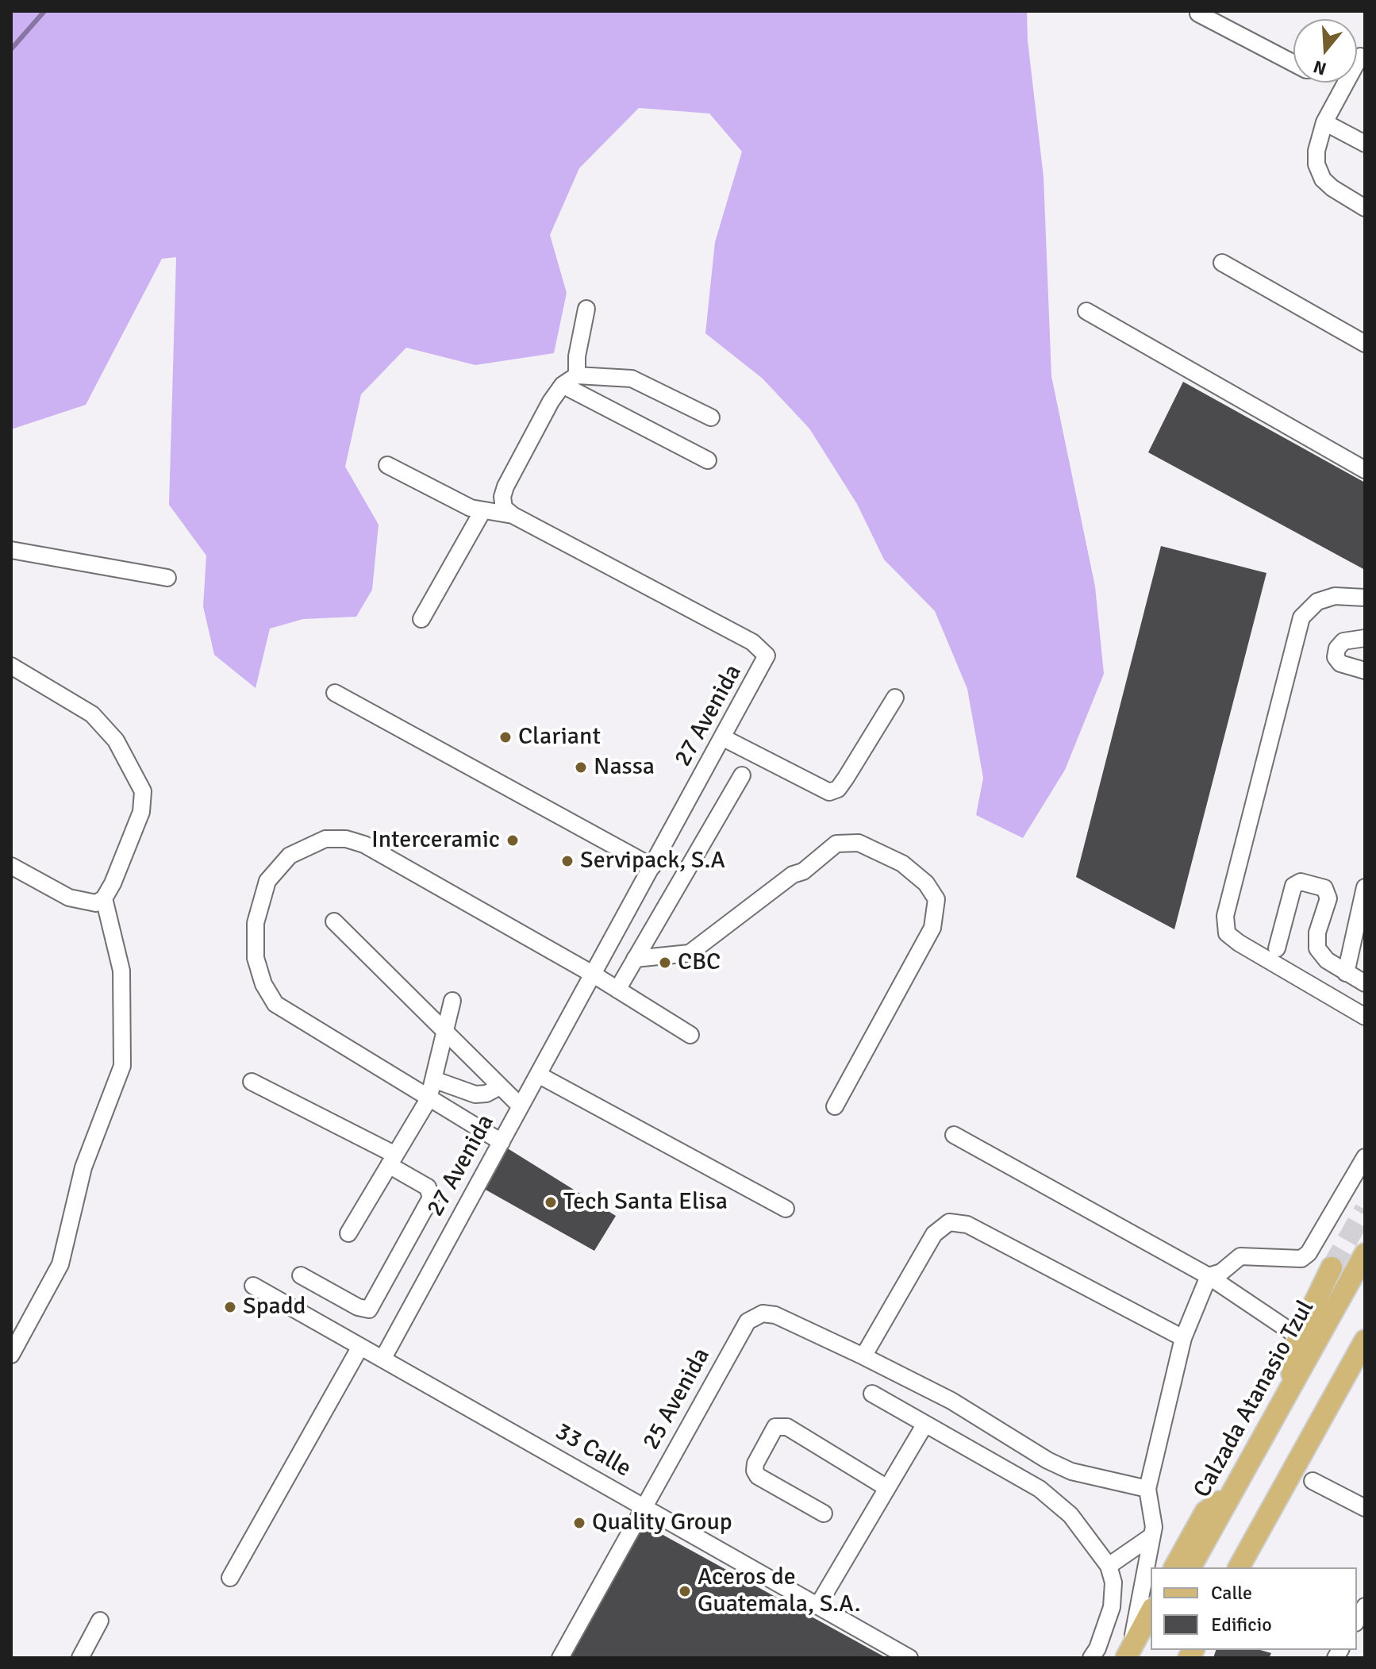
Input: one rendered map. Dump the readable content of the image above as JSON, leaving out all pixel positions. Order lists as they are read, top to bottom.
{
  "streets": {
    "main road": ["Calzada Atanasio Tzul"],
    "street": ["27 Avenida", "25 Avenida", "33 Calle"]
  },
  "crossings": [
    ["27 Avenida", "33 Calle"],
    ["25 Avenida", "33 Calle"]
  ],
  "places": [
    "Clariant",
    "Nassa",
    "Interceramic",
    "Servipack, S.A",
    "CBC",
    "Tech Santa Elisa",
    "Spadd",
    "Quality Group",
    "Aceros de Guatemala, S.A."
  ],
  "legend": ["Calle", "Edificio"],
  "north": "bottom"
}
